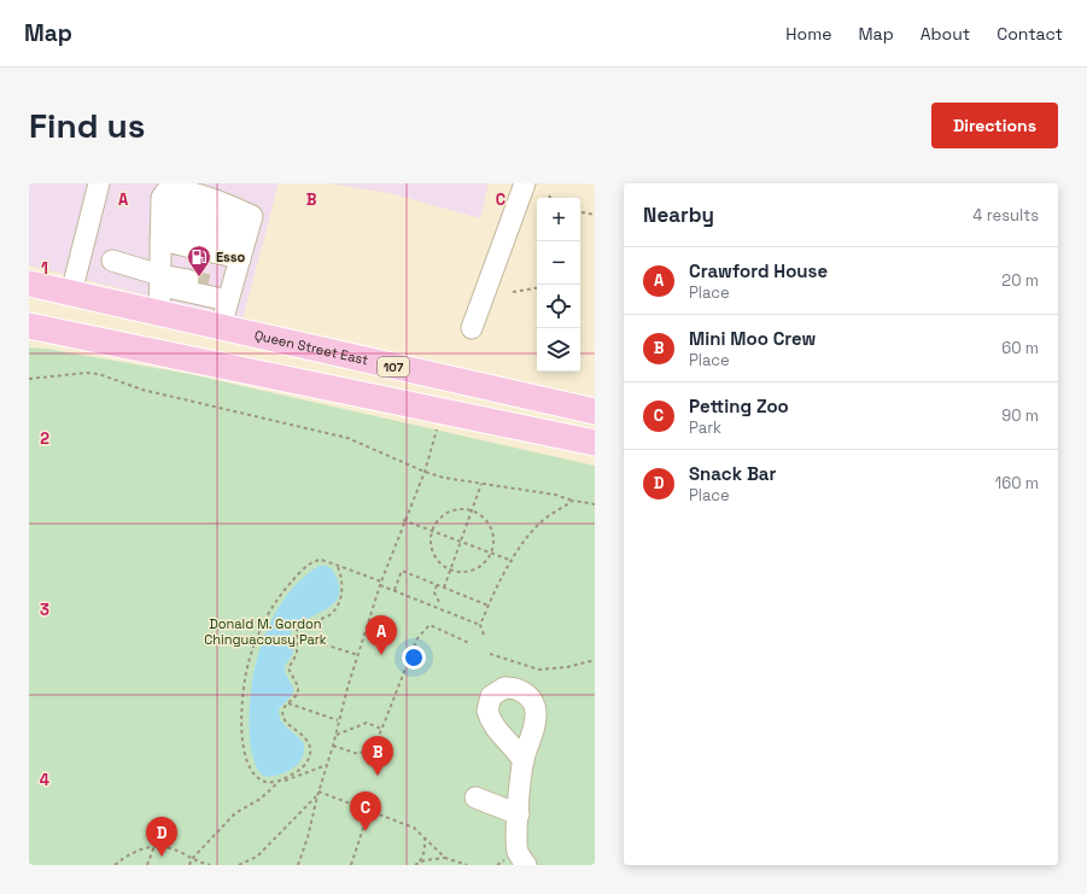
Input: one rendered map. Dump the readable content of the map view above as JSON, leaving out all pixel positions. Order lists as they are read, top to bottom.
{
  "streets": {
    "main road": ["Queen Street East", "107"]
  },
  "parks": ["Donald M. Gordon Chinguacousy Park"],
  "places": {
    "fuel station": ["Esso"]
  },
  "page": {
    "header": "Map",
    "nav": [
      "Home",
      "Map",
      "About",
      "Contact"
    ],
    "buttons": "Directions",
    "title": "Find us",
    "heading": ["Nearby", "4 results"],
    "map_buttons": ["+", "−"],
    "list": [
      {
        "mark": "A",
        "name": "Crawford House",
        "note": "Place",
        "value": "20 m"
      },
      {
        "mark": "B",
        "name": "Mini Moo Crew",
        "note": "Place",
        "value": "60 m"
      },
      {
        "mark": "C",
        "name": "Petting Zoo",
        "note": "Park",
        "value": "90 m"
      },
      {
        "mark": "D",
        "name": "Snack Bar",
        "note": "Place",
        "value": "160 m"
      }
    ],
    "pins": [
      "A",
      "B",
      "C",
      "D"
    ]
  },
  "grid": {
    "columns": ["A", "B", "C"],
    "rows": [
      "1",
      "2",
      "3",
      "4"
    ]
  }
}
